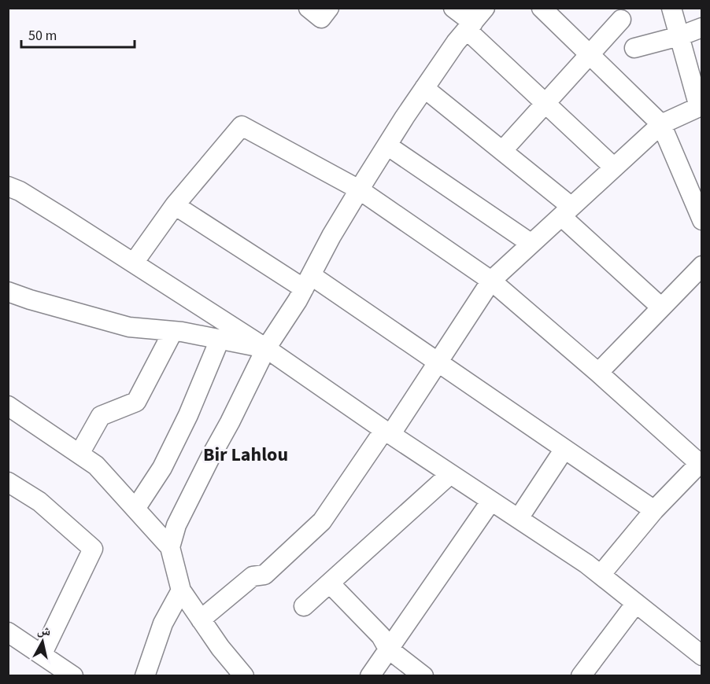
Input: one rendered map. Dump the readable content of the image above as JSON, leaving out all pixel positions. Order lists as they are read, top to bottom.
{
  "districts": ["Bir Lahlou"],
  "scale_bar": "50 m",
  "north": "top"
}
